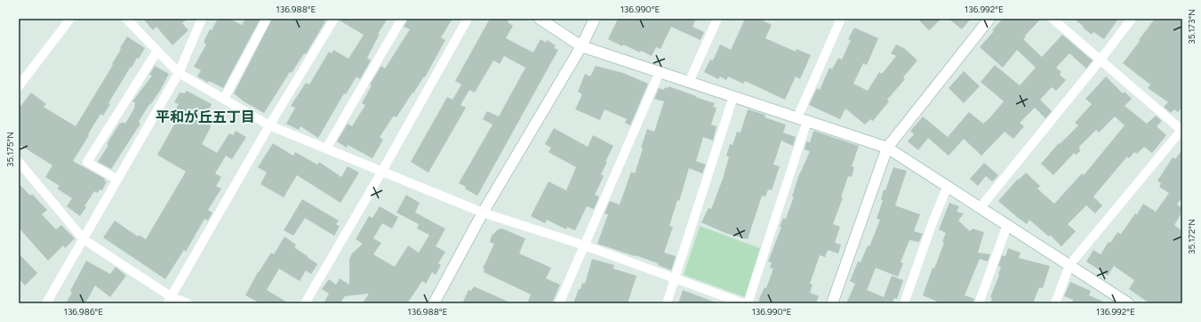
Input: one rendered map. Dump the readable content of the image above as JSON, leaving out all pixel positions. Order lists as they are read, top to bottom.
{
  "districts": ["平和が丘五丁目"],
  "coordinates": [
    "136.988°E",
    "136.990°E",
    "136.992°E",
    "35.173°N",
    "35.175°N",
    "35.172°N",
    "136.986°E"
  ]
}
